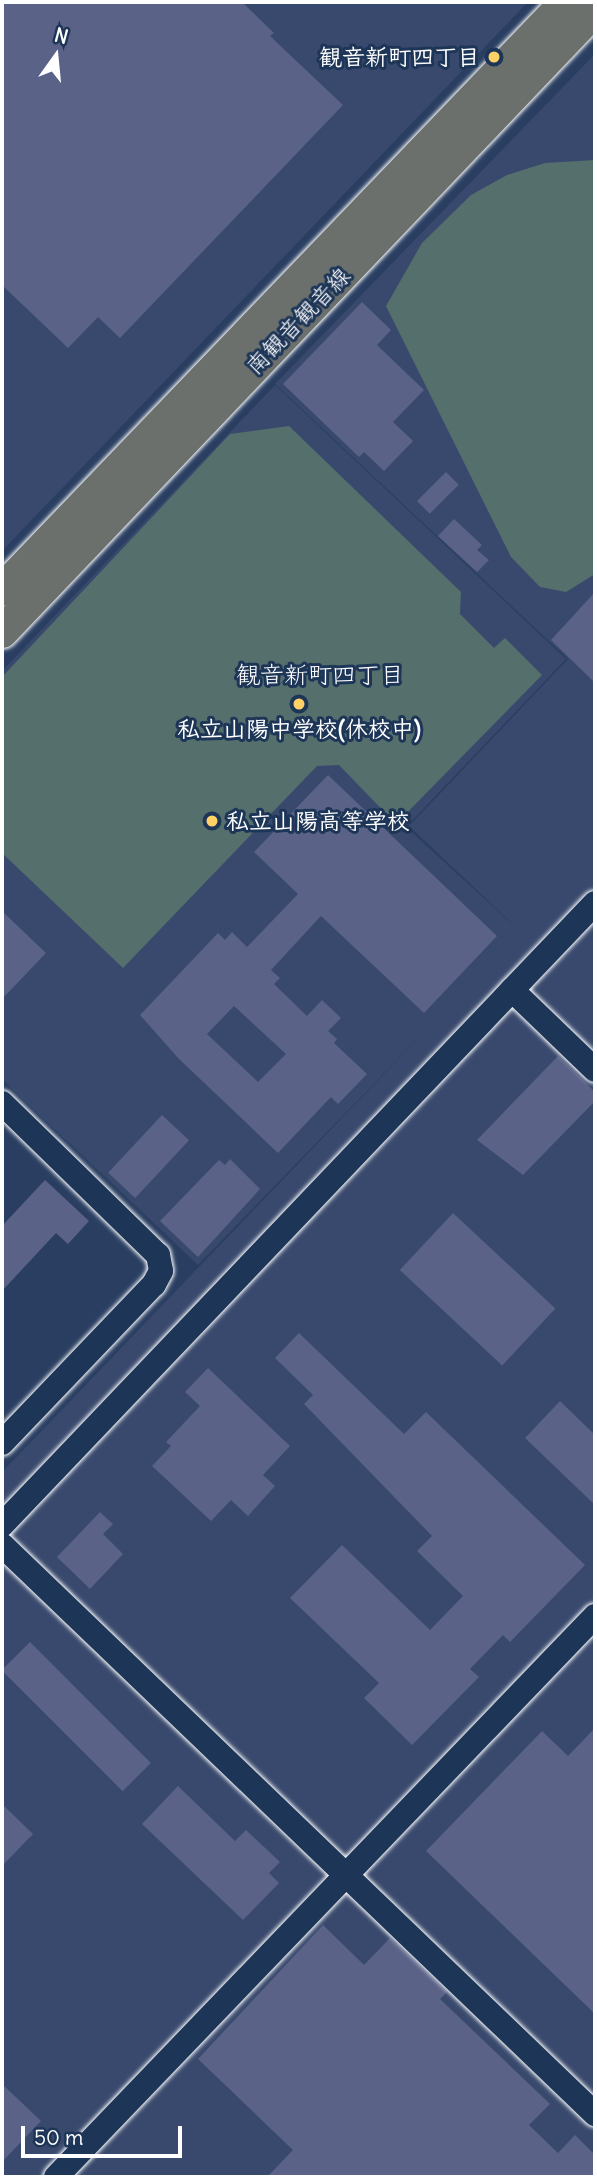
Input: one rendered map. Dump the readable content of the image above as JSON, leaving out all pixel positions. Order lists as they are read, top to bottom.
{
  "streets": {
    "main road": ["南観音観音線"]
  },
  "districts": ["観音新町四丁目"],
  "places": ["観音新町四丁目", "私立山陽中学校(休校中)", "私立山陽高等学校"],
  "scale_bar": "50 m",
  "north": "top"
}
